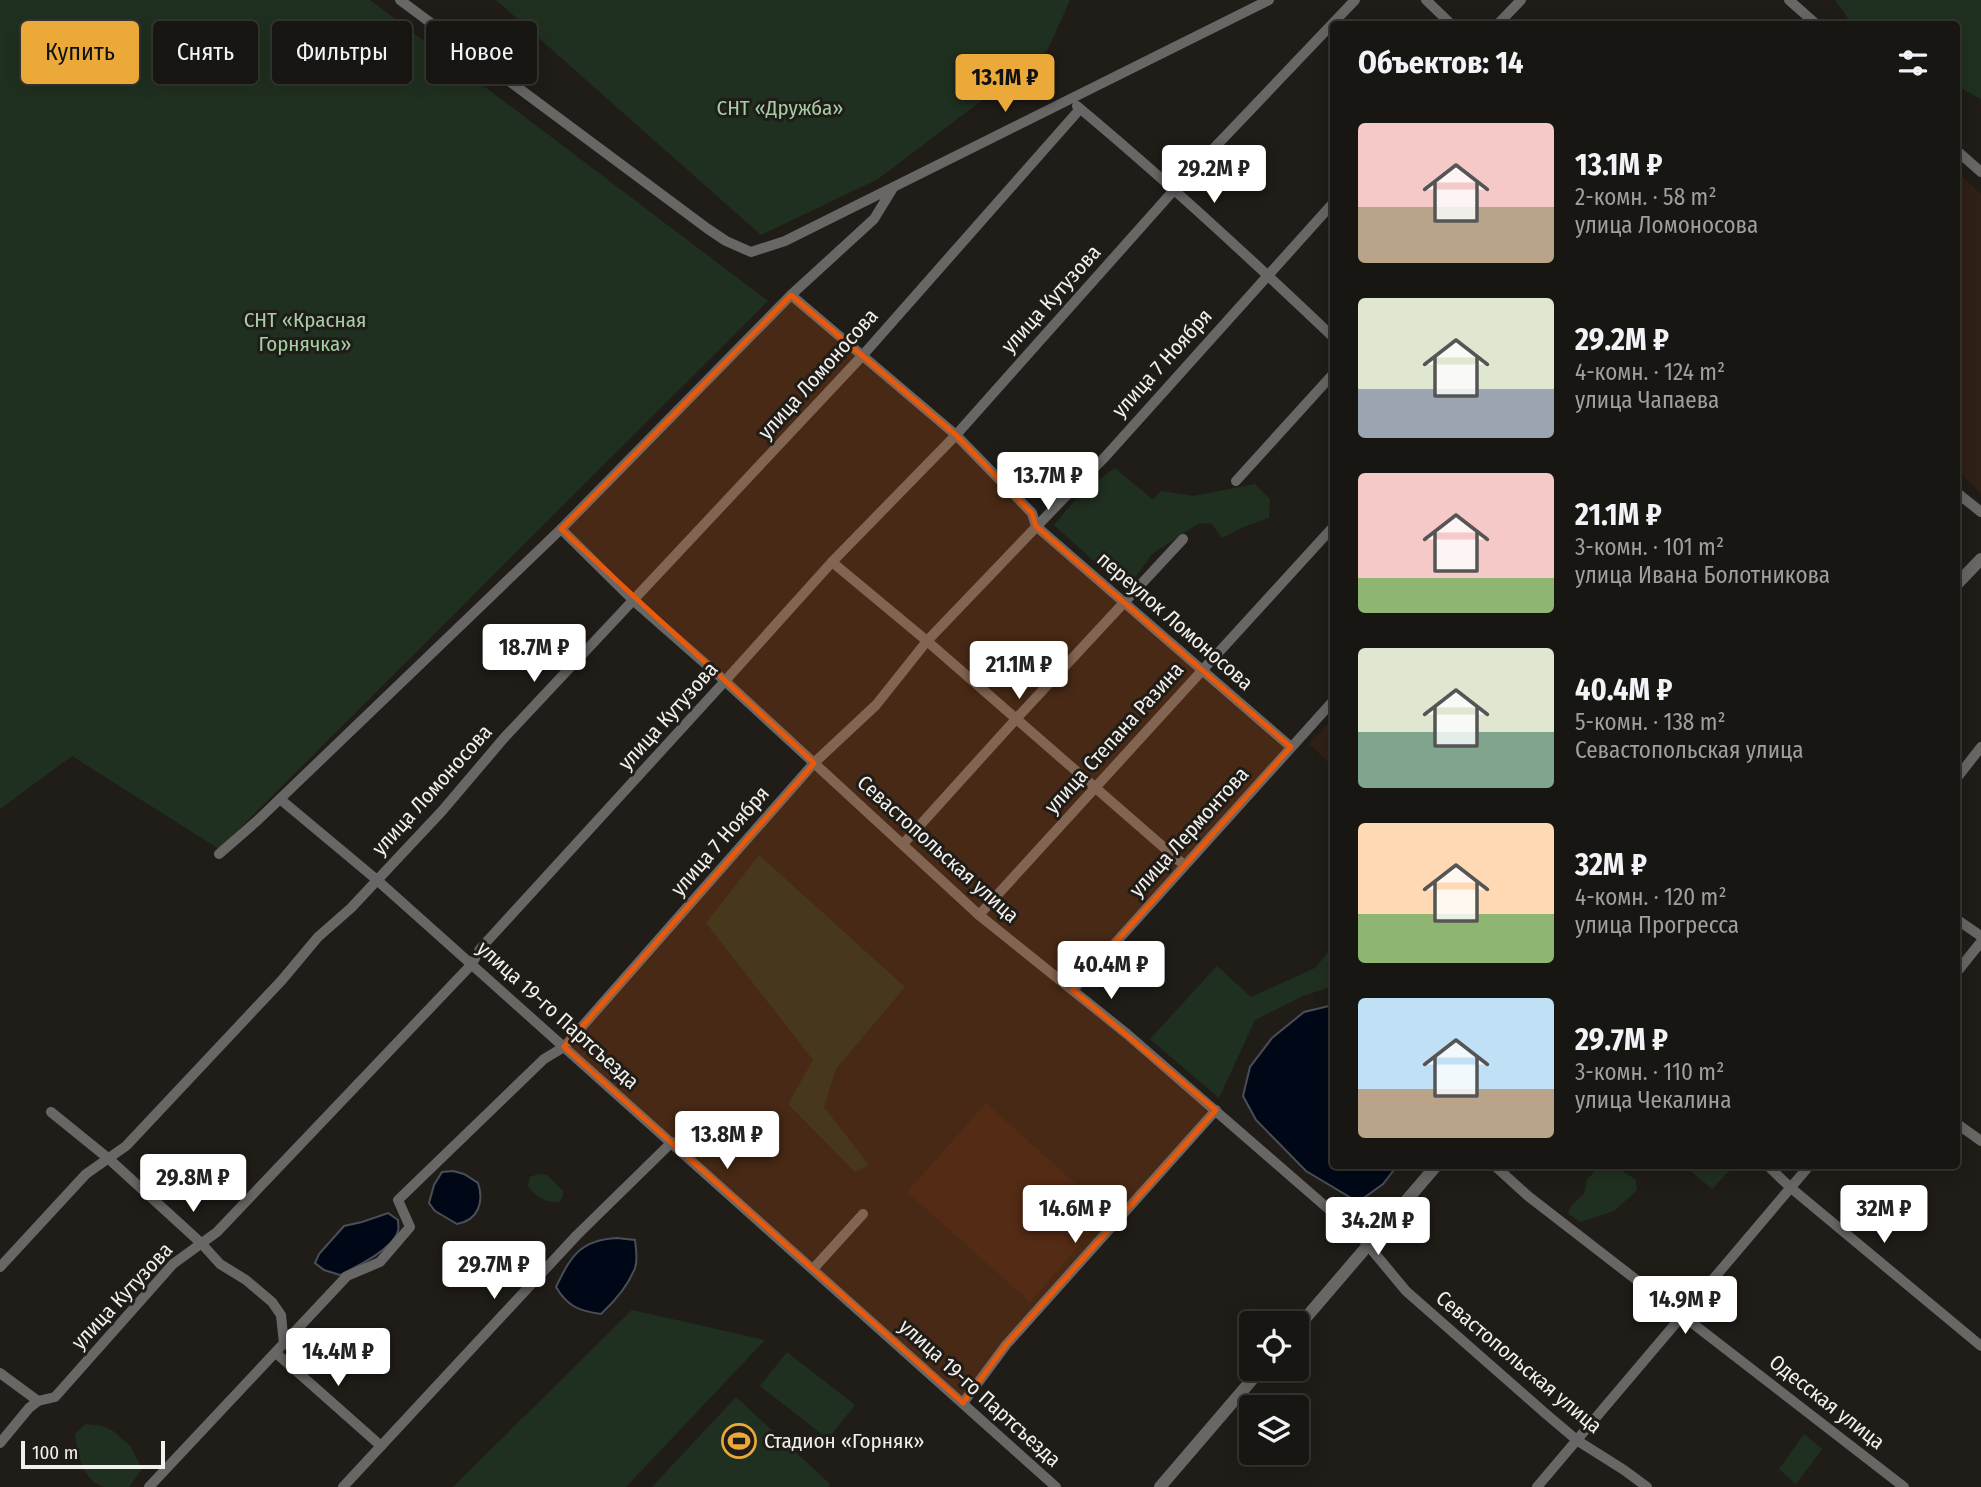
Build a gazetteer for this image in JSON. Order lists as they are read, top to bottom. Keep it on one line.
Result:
{"streets":{"street":["улица Кутузова","улица 7 Ноября","улица Ломоносова","переулок Ломоносова","улица Степана Разина","улица Лермонтова","Севастопольская улица","улица 19-го Партсъезда","Одесская улица"]},"crossings":[["улица Кутузова","переулок Ломоносова"],["улица Кутузова","Севастопольская улица"],["улица Кутузова","улица 19-го Партсъезда"],["улица 7 Ноября","переулок Ломоносова"],["улица 7 Ноября","Севастопольская улица"],["улица 7 Ноября","улица 19-го Партсъезда"],["улица Ломоносова","переулок Ломоносова"],["улица Ломоносова","Севастопольская улица"],["улица Ломоносова","улица 19-го Партсъезда"],["переулок Ломоносова","улица Степана Разина"],["переулок Ломоносова","улица Лермонтова"],["улица Степана Разина","Севастопольская улица"],["улица Лермонтова","Севастопольская улица"]],"parks":["СНТ «Дружба»","СНТ «Красная Горнячка»"],"places":{"sports":["Стадион «Горняк»"]},"scale_bar":"100 m","page":{"chip":["Купить","Снять","Фильтры","Новое"],"heading":"Объектов: 14","price":["13.1M ₽","29.2M ₽","13.7M ₽","18.7M ₽","21.1M ₽","40.4M ₽","13.8M ₽","29.8M ₽","14.6M ₽","32M ₽","34.2M ₽","29.7M ₽","14.9M ₽","14.4M ₽"],"list":[{"name":"13.1M ₽","note":"2-комн. · 58 m² · улица Ломоносова"},{"name":"29.2M ₽","note":"4-комн. · 124 m² · улица Чапаева"},{"name":"21.1M ₽","note":"3-комн. · 101 m² · улица Ивана Болотникова"},{"name":"40.4M ₽","note":"5-комн. · 138 m² · Севастопольская улица"},{"name":"32M ₽","note":"4-комн. · 120 m² · улица Прогресса"},{"name":"29.7M ₽","note":"3-комн. · 110 m² · улица Чекалина"}],"scale":"100 m"}}
